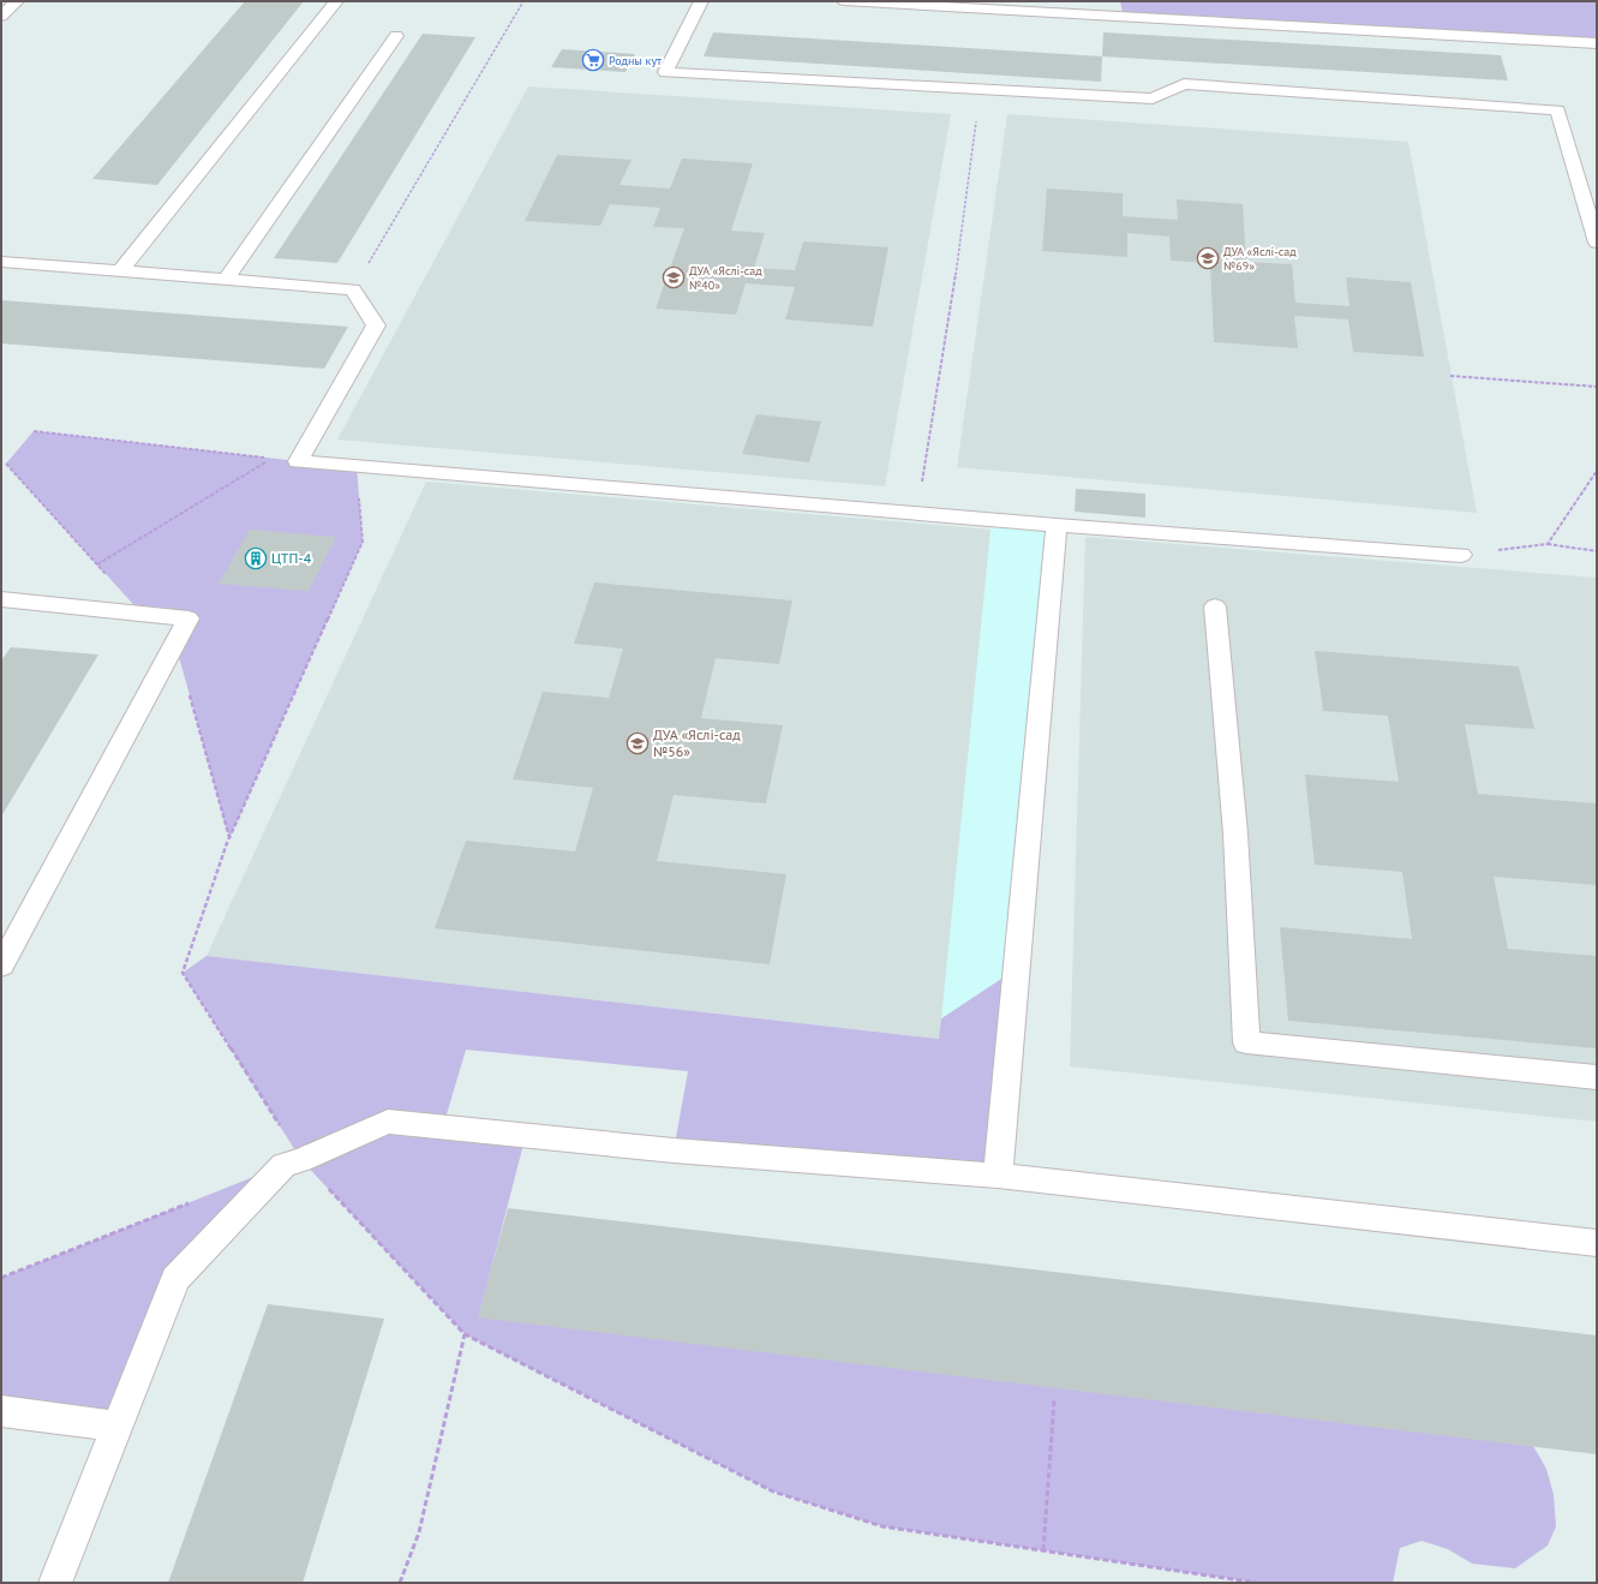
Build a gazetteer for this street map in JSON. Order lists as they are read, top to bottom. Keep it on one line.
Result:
{"places":{"supermarket":["Родны кут"],"school or university":["ДУА «Яслі-сад №69»","ДУА «Яслі-сад №40»","ДУА «Яслі-сад №56»"],"building":["ЦТП-4"]}}
